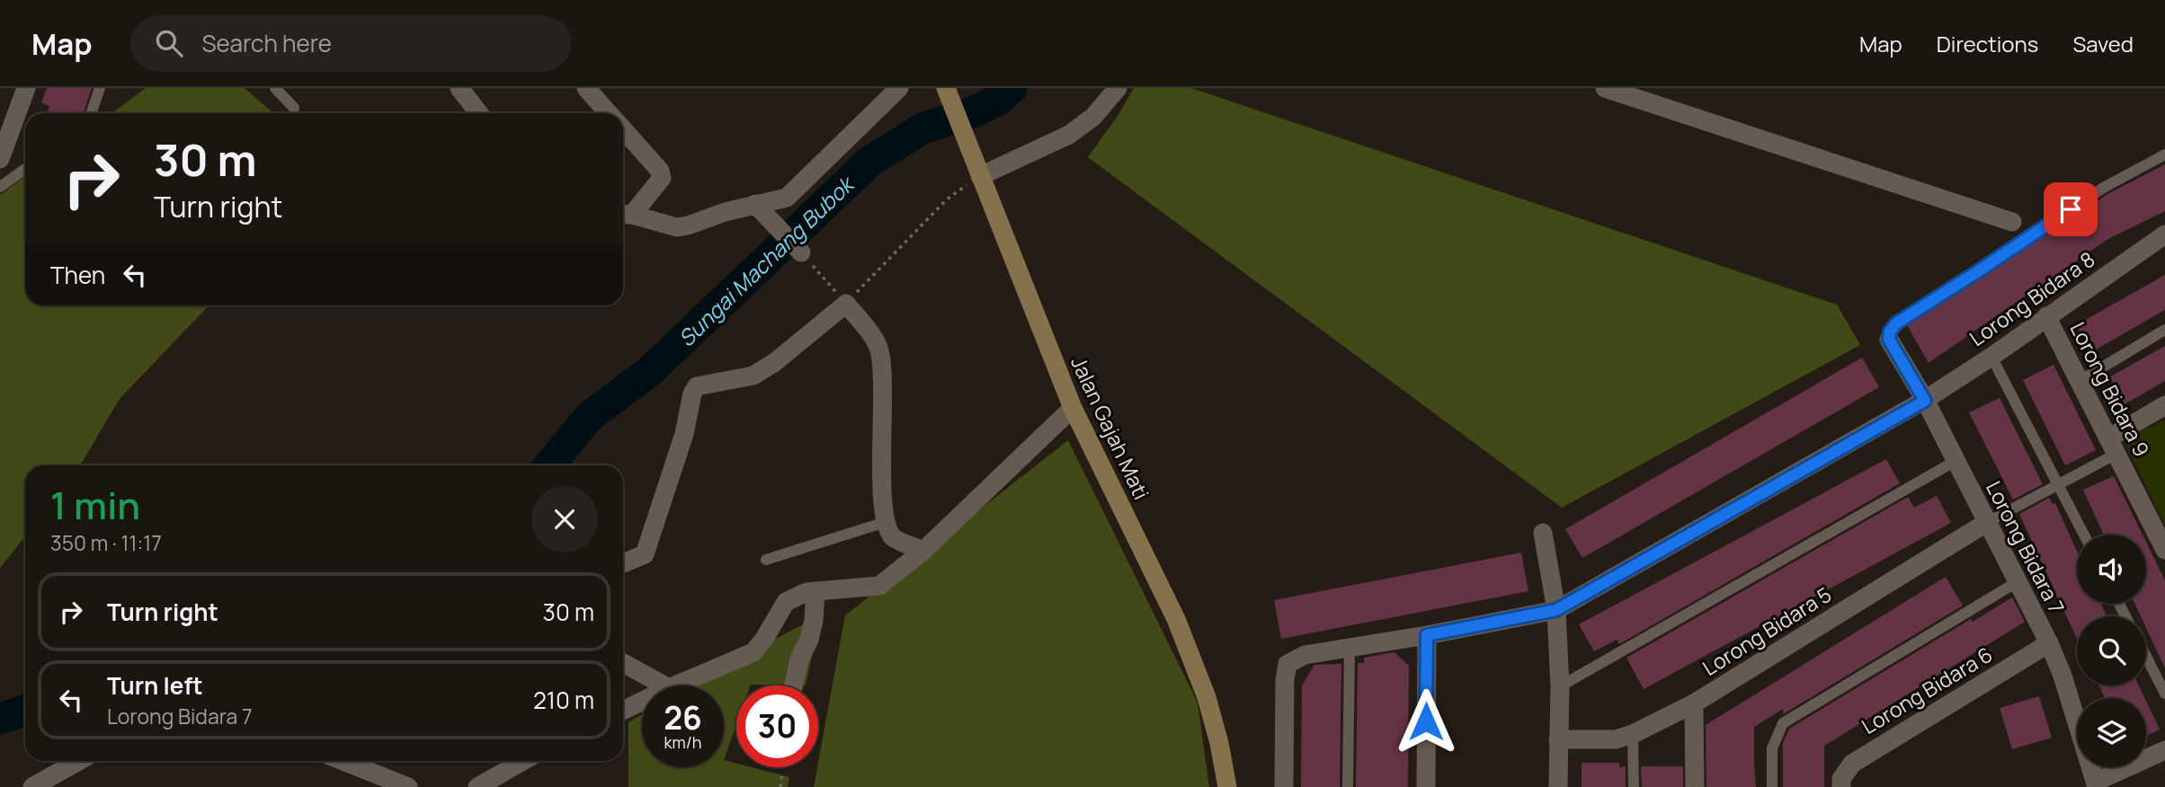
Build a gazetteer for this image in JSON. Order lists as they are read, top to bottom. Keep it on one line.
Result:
{"streets":{"main road":["Jalan Gajah Mati"],"street":["Lorong Bidara 8","Lorong Bidara 9","Lorong Bidara 7","Lorong Bidara 5","Lorong Bidara 6"]},"crossings":[["Lorong Bidara 8","Lorong Bidara 9"],["Lorong Bidara 8","Lorong Bidara 7"],["Lorong Bidara 7","Lorong Bidara 5"],["Lorong Bidara 7","Lorong Bidara 6"]],"water":["Sungai Machang Bubok"],"page":{"header":"Map","search":"Search here","nav":["Map","Directions","Saved"],"turn":["30 m","Turn right"],"then":"Then","heading":["1 min","350 m · 11:17"],"list":[{"name":"Turn right","value":"30 m"},{"name":"Turn left","note":"Lorong Bidara 7","value":"210 m"}],"speed":"26 km/h","limit":"30"}}
